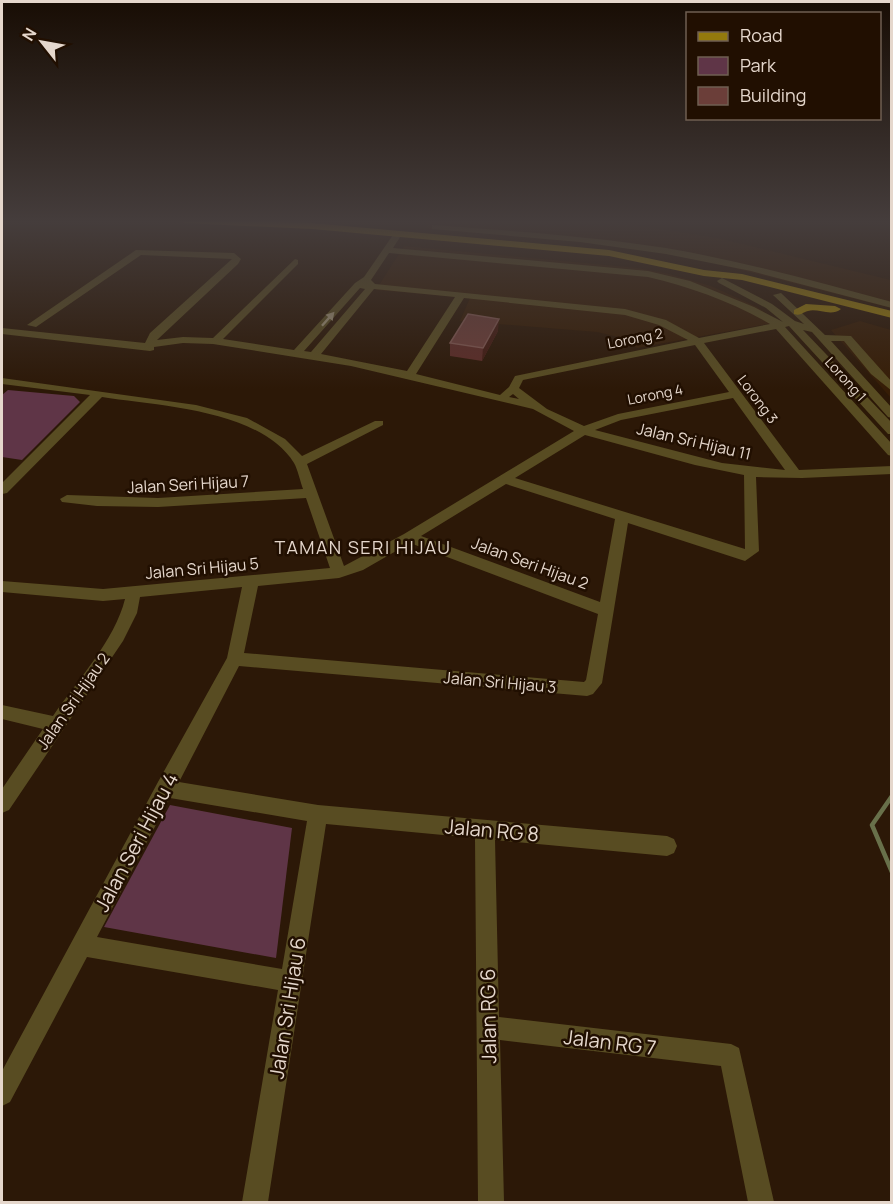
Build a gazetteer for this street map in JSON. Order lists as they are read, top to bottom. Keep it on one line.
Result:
{"streets":{"street":["Lorong 2","Lorong 1","Lorong 4","Lorong 3","Jalan Sri Hijau 11","Jalan Seri Hijau 7","Jalan Seri Hijau 2","Jalan Sri Hijau 5","Jalan Sri Hijau 3","Jalan Sri Hijau 2","Jalan RG 8","Jalan Seri Hijau 4","Jalan Sri Hijau 6","Jalan RG 6","Jalan RG 7"]},"crossings":[["Lorong 2","Lorong 1"],["Lorong 2","Lorong 3"],["Lorong 2","Jalan Sri Hijau 11"],["Lorong 4","Lorong 3"],["Lorong 4","Jalan Sri Hijau 11"],["Lorong 4","Jalan Sri Hijau 5"],["Lorong 3","Jalan Sri Hijau 11"],["Jalan Sri Hijau 11","Jalan Sri Hijau 5"],["Jalan Seri Hijau 2","Jalan Sri Hijau 5"],["Jalan Seri Hijau 2","Jalan Sri Hijau 3"],["Jalan Sri Hijau 5","Jalan Sri Hijau 2"],["Jalan Sri Hijau 5","Jalan Seri Hijau 4"],["Jalan Sri Hijau 3","Jalan Seri Hijau 4"],["Jalan RG 8","Jalan Seri Hijau 4"],["Jalan RG 8","Jalan Sri Hijau 6"],["Jalan RG 8","Jalan RG 6"],["Jalan RG 6","Jalan RG 7"]],"districts":["TAMAN SERI HIJAU"],"legend":["Road","Park","Building"],"north":"top left"}
